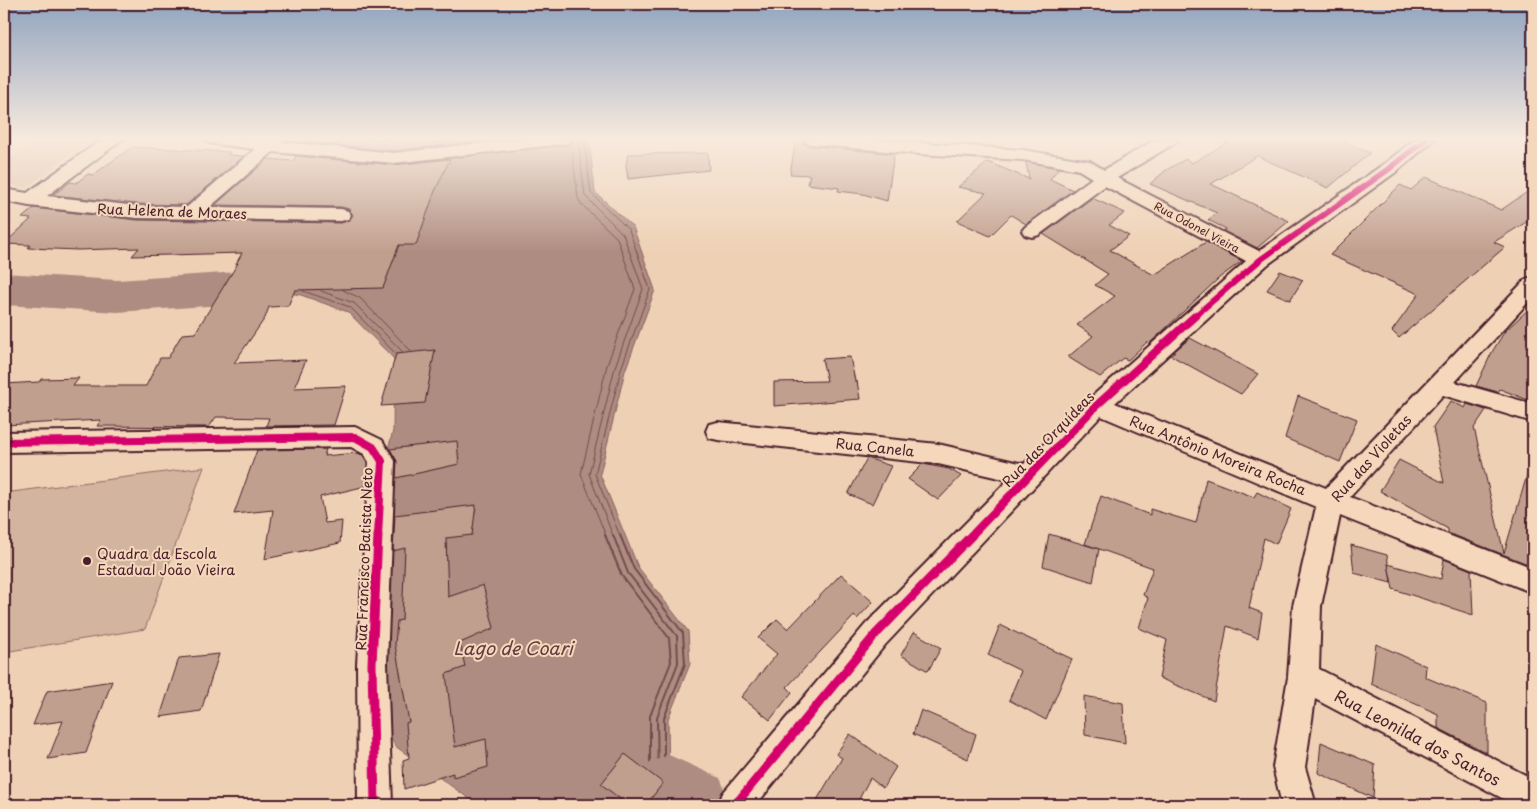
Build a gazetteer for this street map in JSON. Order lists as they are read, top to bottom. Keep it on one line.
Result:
{"streets":{"street":["Rua Helena de Moraes","Rua Odonel Vieira","Rua das Orquídeas","Rua Canela","Rua Antônio Moreira Rocha","Rua das Violetas","Rua Francisco Batista Neto","Rua Leonilda dos Santos"]},"crossings":[["Rua Odonel Vieira","Rua das Orquídeas"],["Rua das Orquídeas","Rua Canela"],["Rua das Orquídeas","Rua Antônio Moreira Rocha"],["Rua Antônio Moreira Rocha","Rua das Violetas"],["Rua das Violetas","Rua Leonilda dos Santos"]],"water":["Lago de Coari"],"places":["Quadra da Escola Estadual João Vieira"]}
